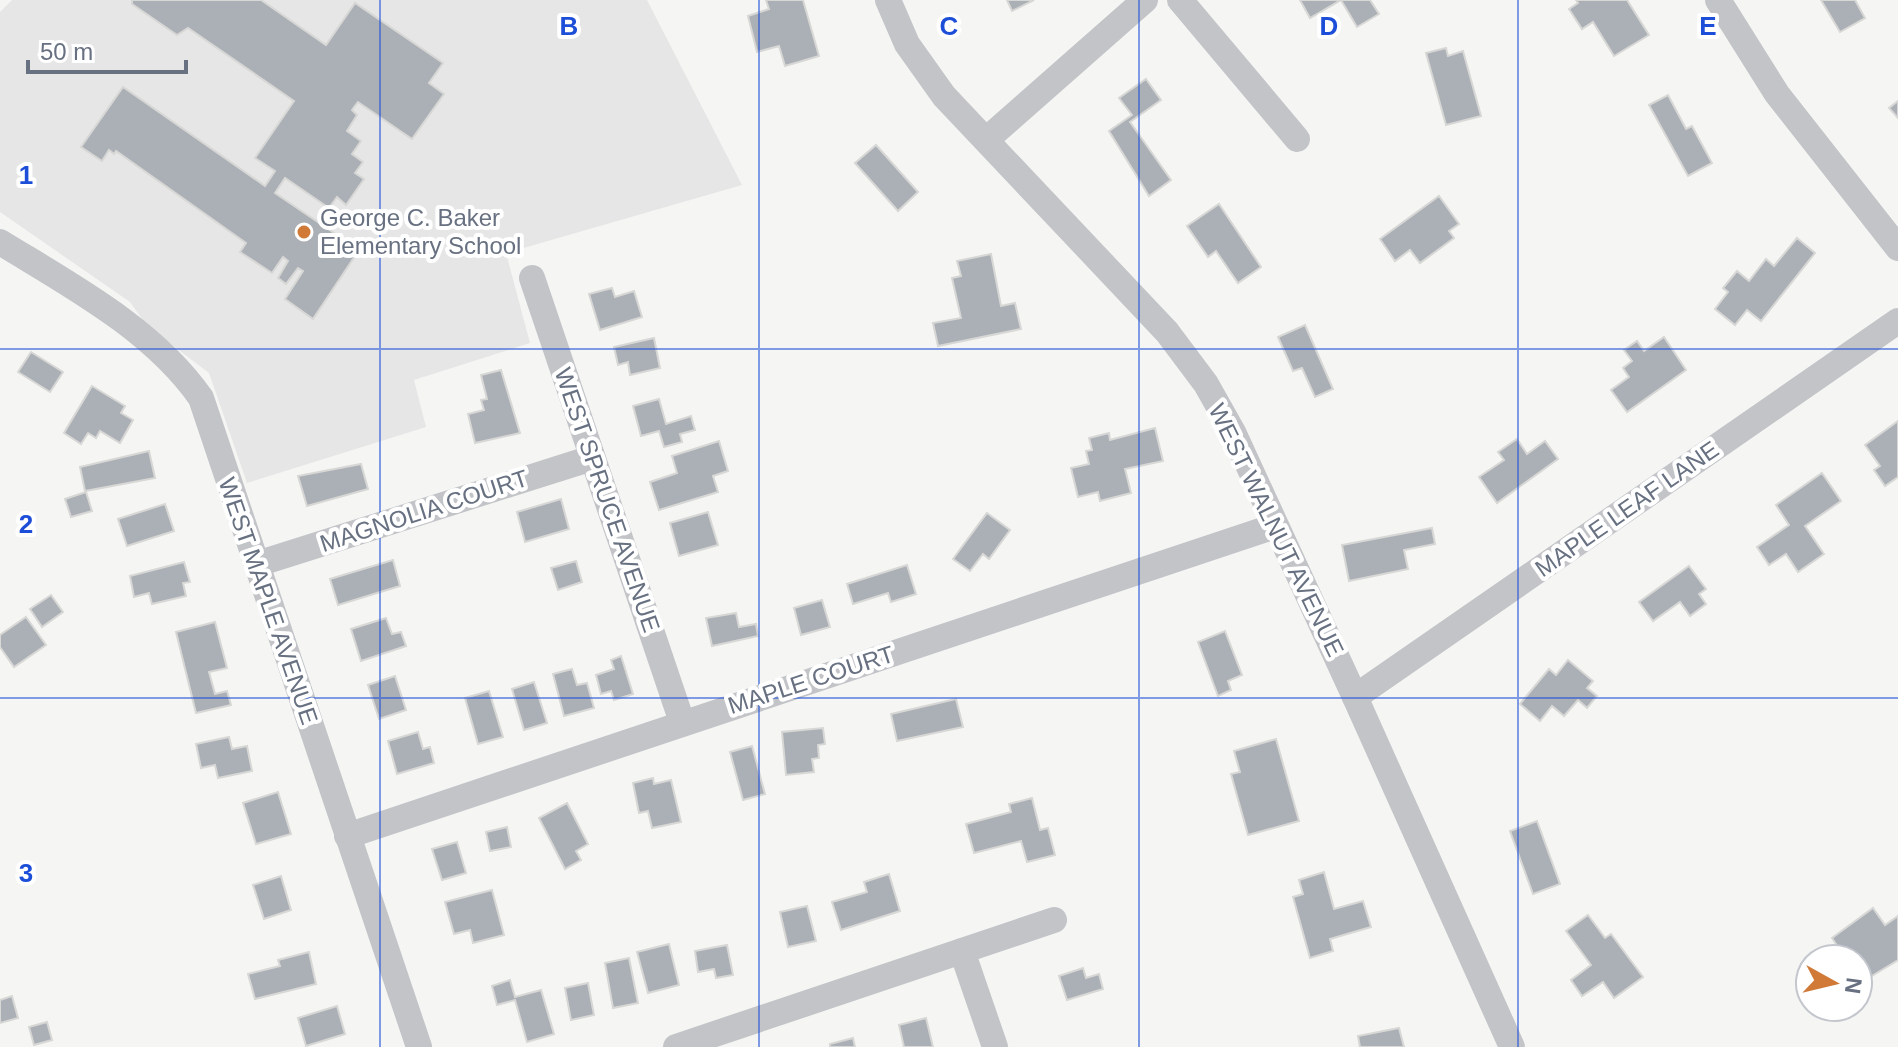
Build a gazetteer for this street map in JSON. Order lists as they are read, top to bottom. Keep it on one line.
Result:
{"streets":{"street":["WEST SPRUCE AVENUE","MAPLE LEAF LANE","MAGNOLIA COURT","WEST WALNUT AVENUE","WEST MAPLE AVENUE","MAPLE COURT"]},"crossings":[["WEST SPRUCE AVENUE","MAGNOLIA COURT"],["WEST SPRUCE AVENUE","MAPLE COURT"],["MAPLE LEAF LANE","WEST WALNUT AVENUE"],["MAGNOLIA COURT","WEST MAPLE AVENUE"],["WEST WALNUT AVENUE","MAPLE COURT"],["WEST MAPLE AVENUE","MAPLE COURT"]],"places":["George C. Baker Elementary School"],"scale_bar":"50 m","north":"right","grid":{"columns":["B","C","D","E"],"rows":["1","2","3"]}}
